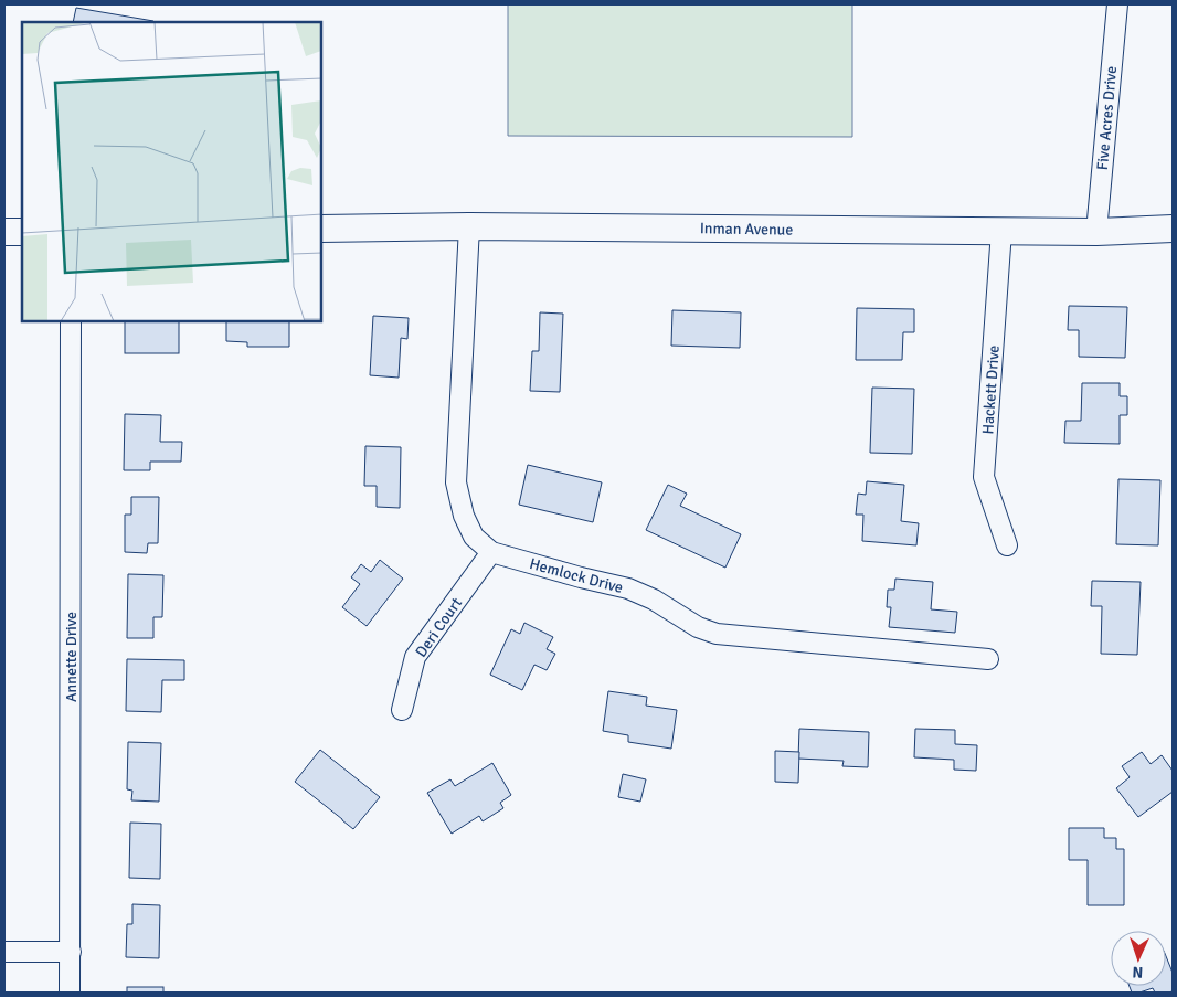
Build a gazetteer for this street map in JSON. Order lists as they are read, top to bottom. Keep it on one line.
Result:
{"streets":{"main road":["Inman Avenue"],"street":["Five Acres Drive","Hackett Drive","Hemlock Drive","Deri Court","Annette Drive"]},"crossings":[["Five Acres Drive","Inman Avenue"],["Inman Avenue","Hackett Drive"],["Inman Avenue","Hemlock Drive"],["Hemlock Drive","Deri Court"]],"north":"bottom"}
